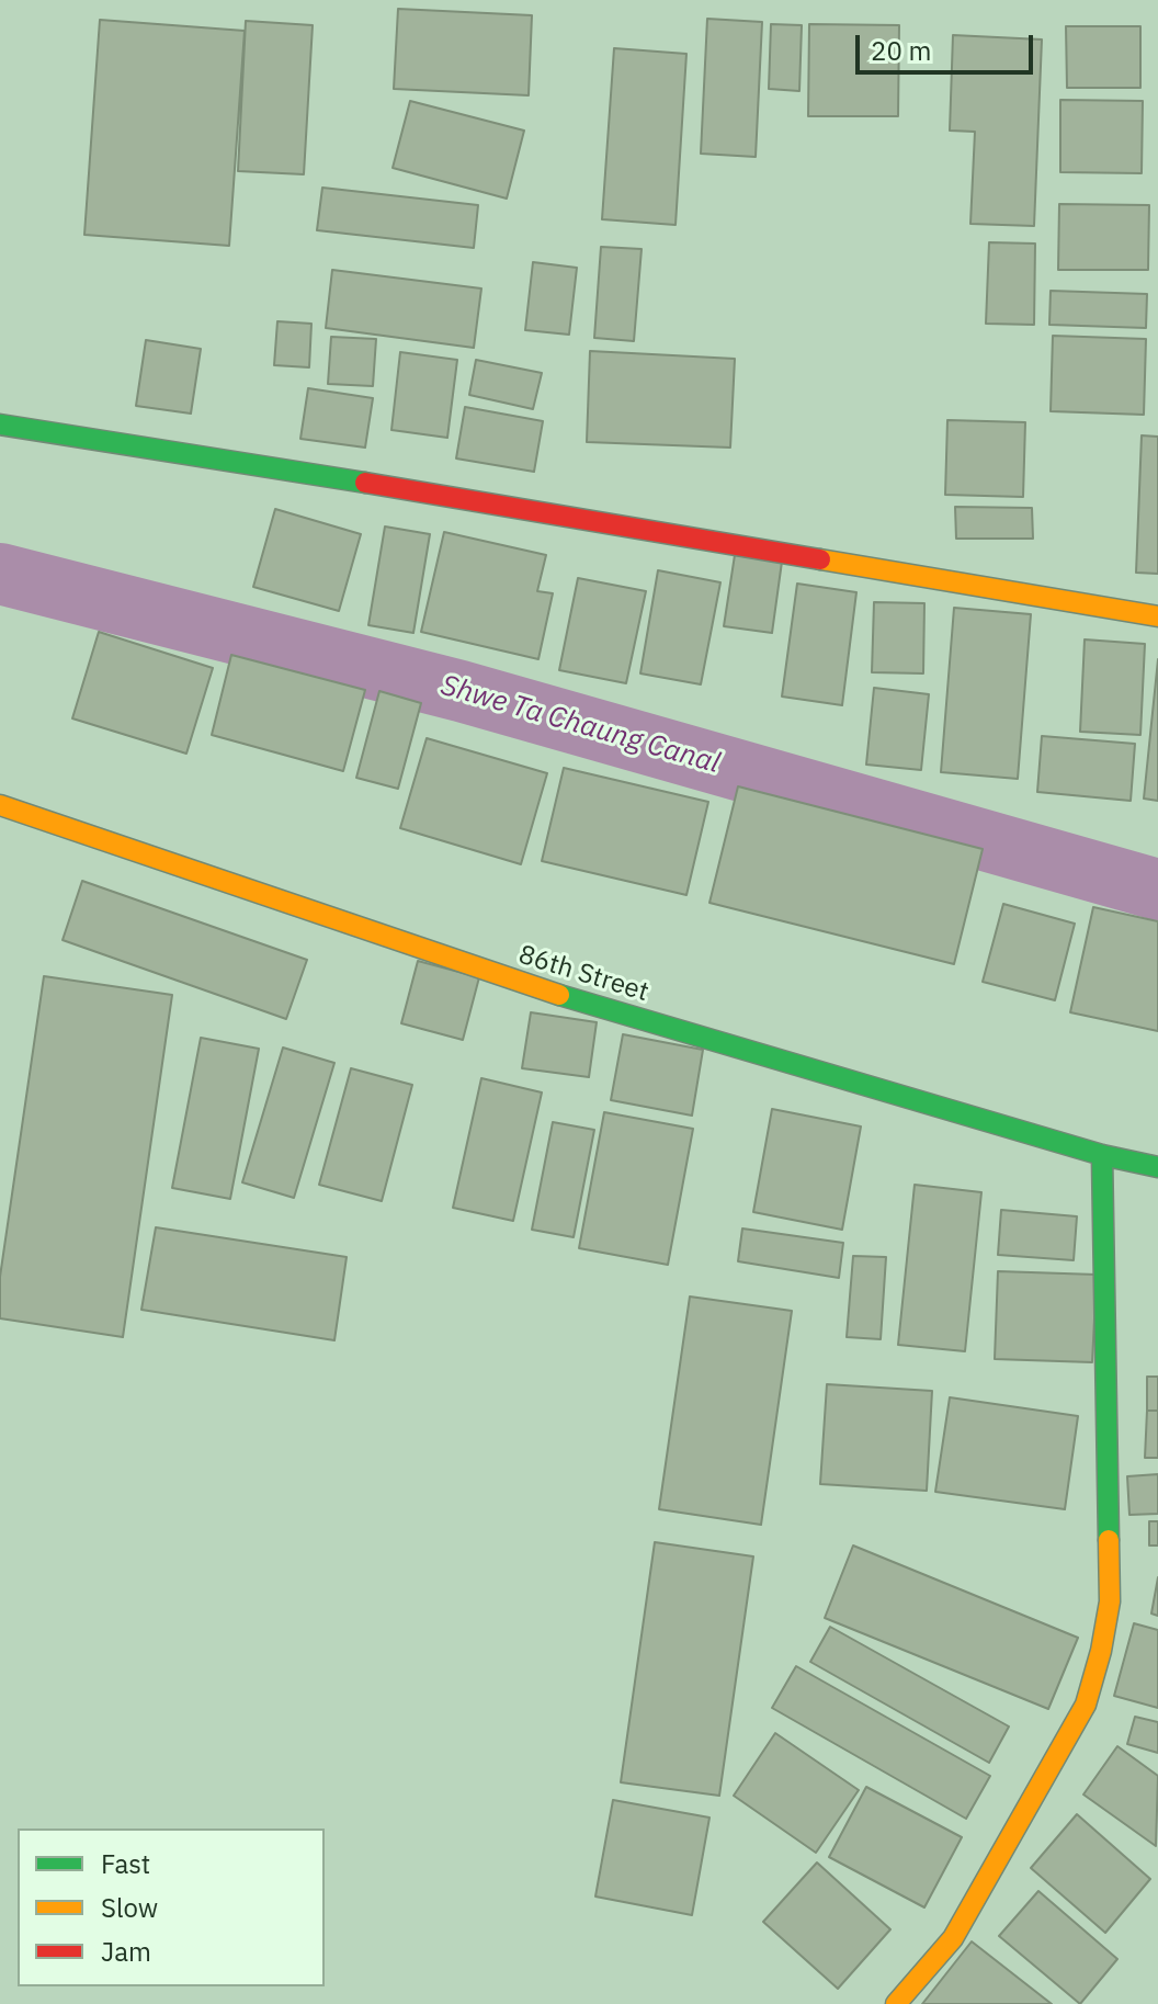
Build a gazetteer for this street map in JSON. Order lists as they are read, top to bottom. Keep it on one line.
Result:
{"streets":{"street":["86th Street"]},"water":["Shwe Ta Chaung Canal"],"legend":["Fast","Slow","Jam"],"scale_bar":"20 m"}
